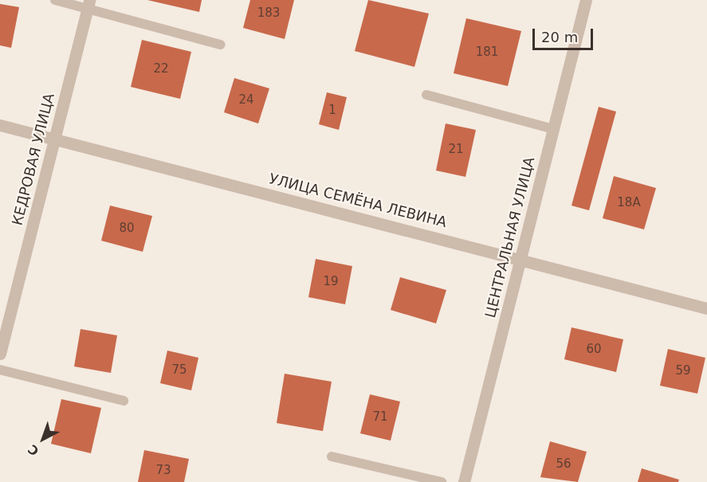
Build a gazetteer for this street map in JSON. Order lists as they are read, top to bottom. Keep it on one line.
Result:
{"streets":{"street":["КЕДРОВАЯ УЛИЦА","УЛИЦА СЕМЁНА ЛЕВИНА","ЦЕНТРАЛЬНАЯ УЛИЦА"]},"crossings":[["КЕДРОВАЯ УЛИЦА","УЛИЦА СЕМЁНА ЛЕВИНА"],["УЛИЦА СЕМЁНА ЛЕВИНА","ЦЕНТРАЛЬНАЯ УЛИЦА"]],"house_numbers":["183","181","22","24","1","21","18А","80","19","60","75","59","71","56","73"],"scale_bar":"20 m","north":"bottom left"}
